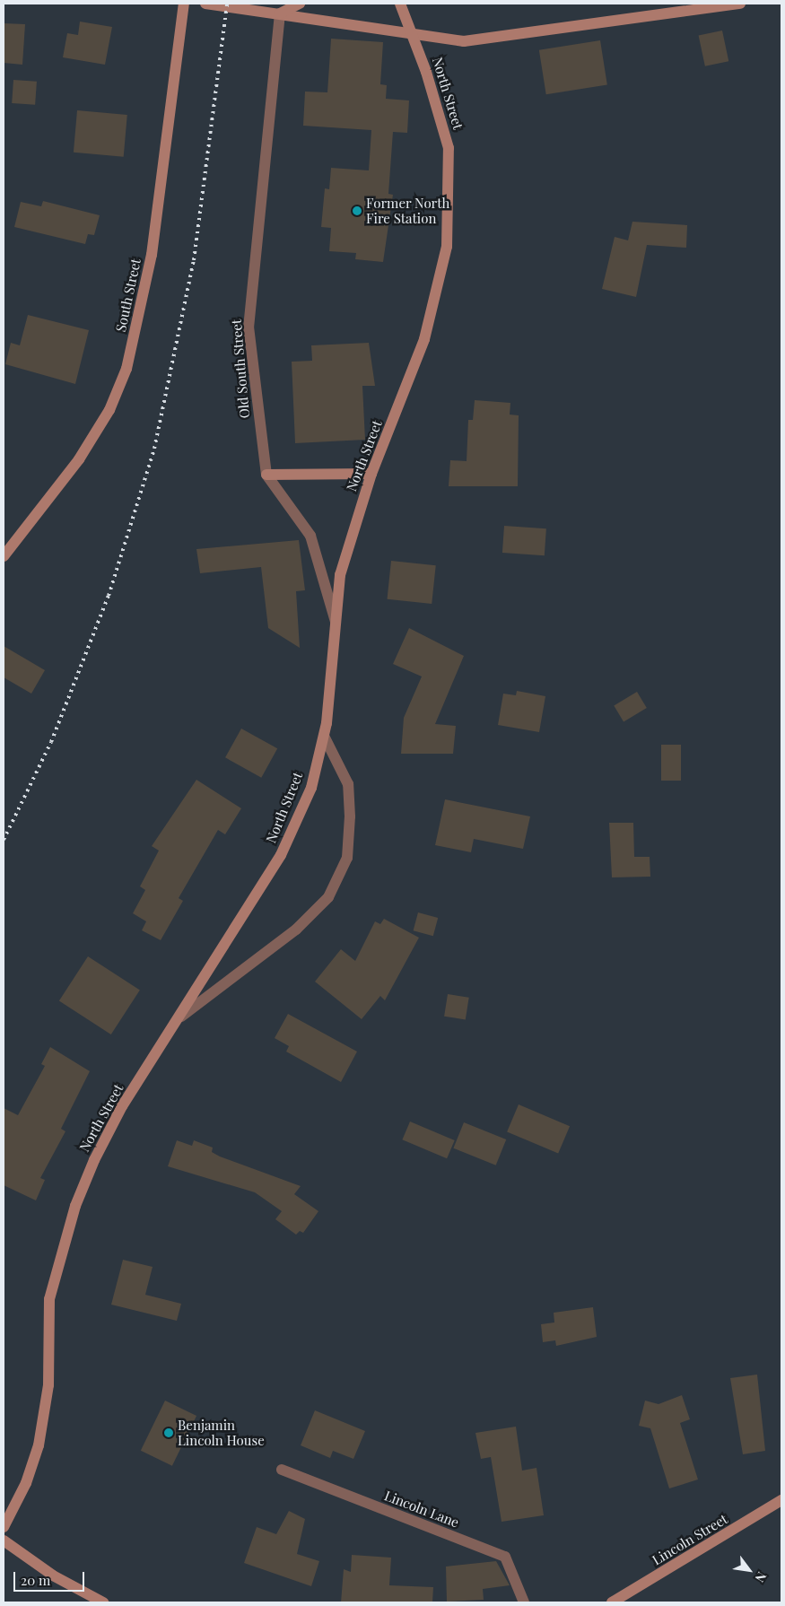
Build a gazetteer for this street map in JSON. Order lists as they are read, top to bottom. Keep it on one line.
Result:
{"streets":{"street":["North Street","South Street","Old South Street","Lincoln Lane","Lincoln Street"]},"crossings":[["North Street","Old South Street"]],"places":["Former North Fire Station","Benjamin Lincoln House"],"scale_bar":"20 m","north":"bottom right"}
